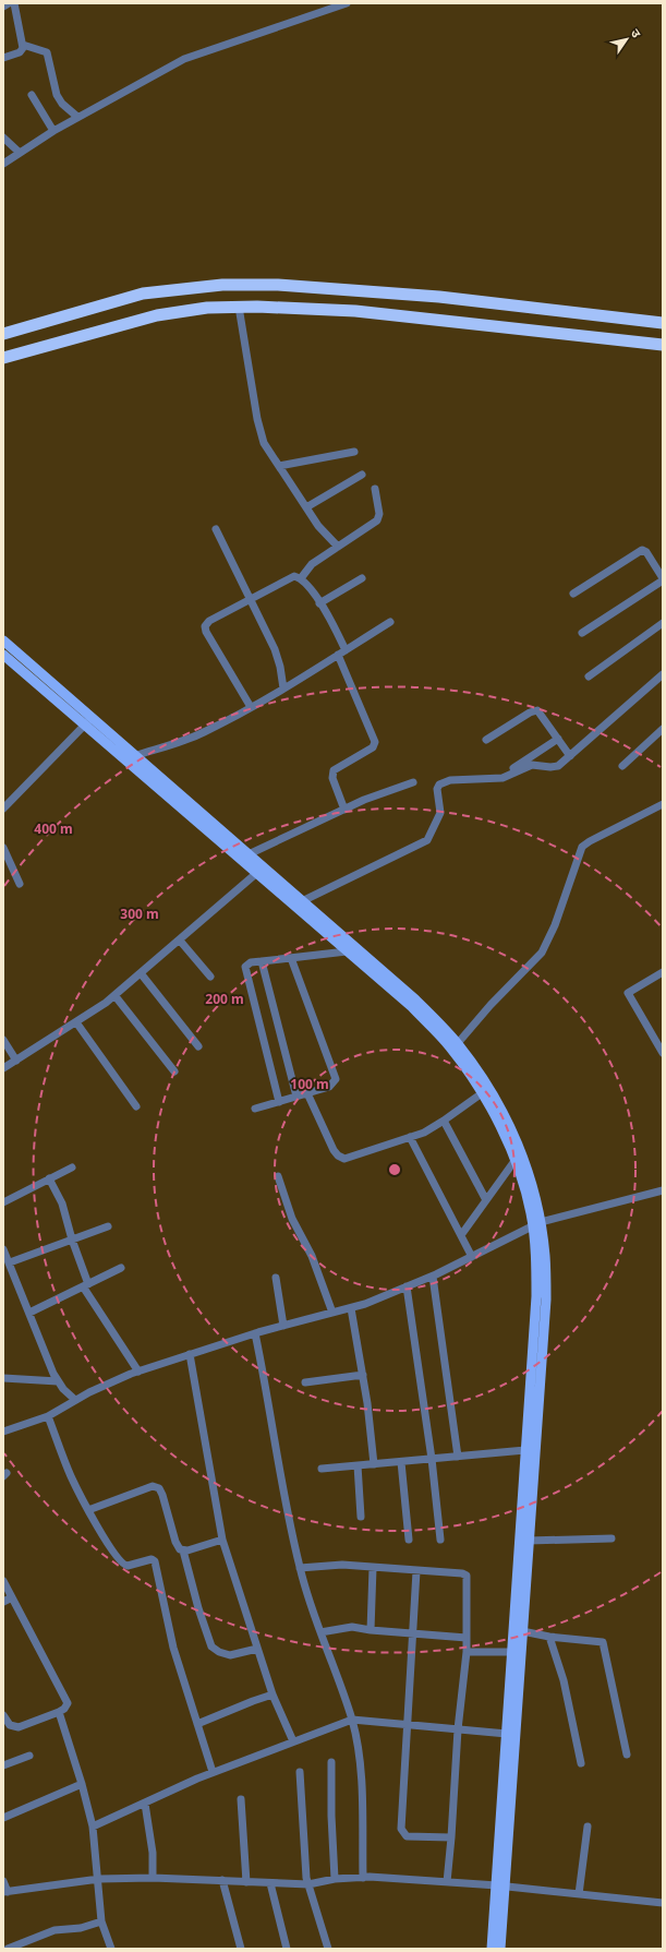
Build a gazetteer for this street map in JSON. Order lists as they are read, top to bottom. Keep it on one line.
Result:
{"north":"top right","rings":["400 m","300 m","200 m","100 m"]}
